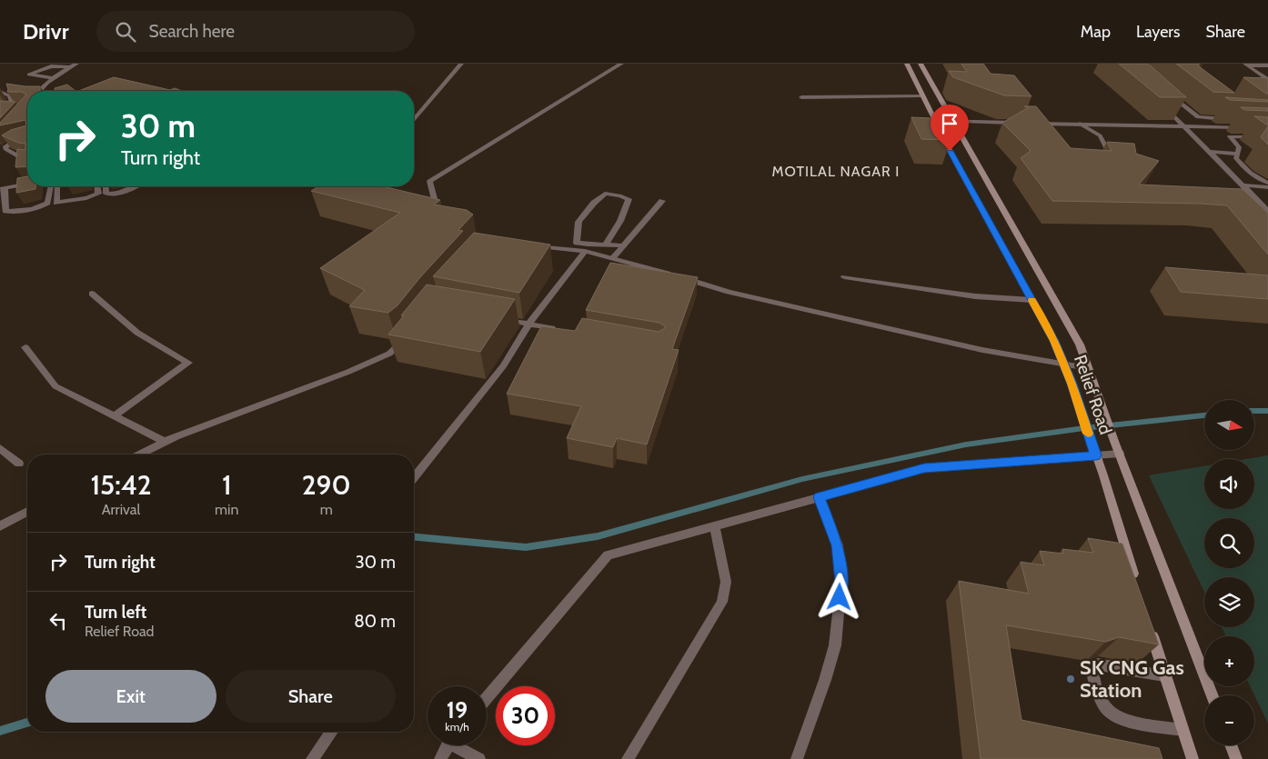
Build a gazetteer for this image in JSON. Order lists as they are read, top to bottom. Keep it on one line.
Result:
{"streets":{"street":["Relief Road"]},"districts":["MOTILAL NAGAR I"],"places":["SK CNG Gas Station"],"north":"right","page":{"header":"Drivr","search":"Search here","nav":["Map","Layers","Share"],"turn":["30 m","Turn right"],"map_buttons":["+","−"],"eta":["15:42","Arrival","1","min","290","m"],"list":[{"name":"Turn right","value":"30 m"},{"name":"Turn left","note":"Relief Road","value":"80 m"}],"buttons":["Exit","Share"],"speed":"19 km/h","limit":"30"}}
